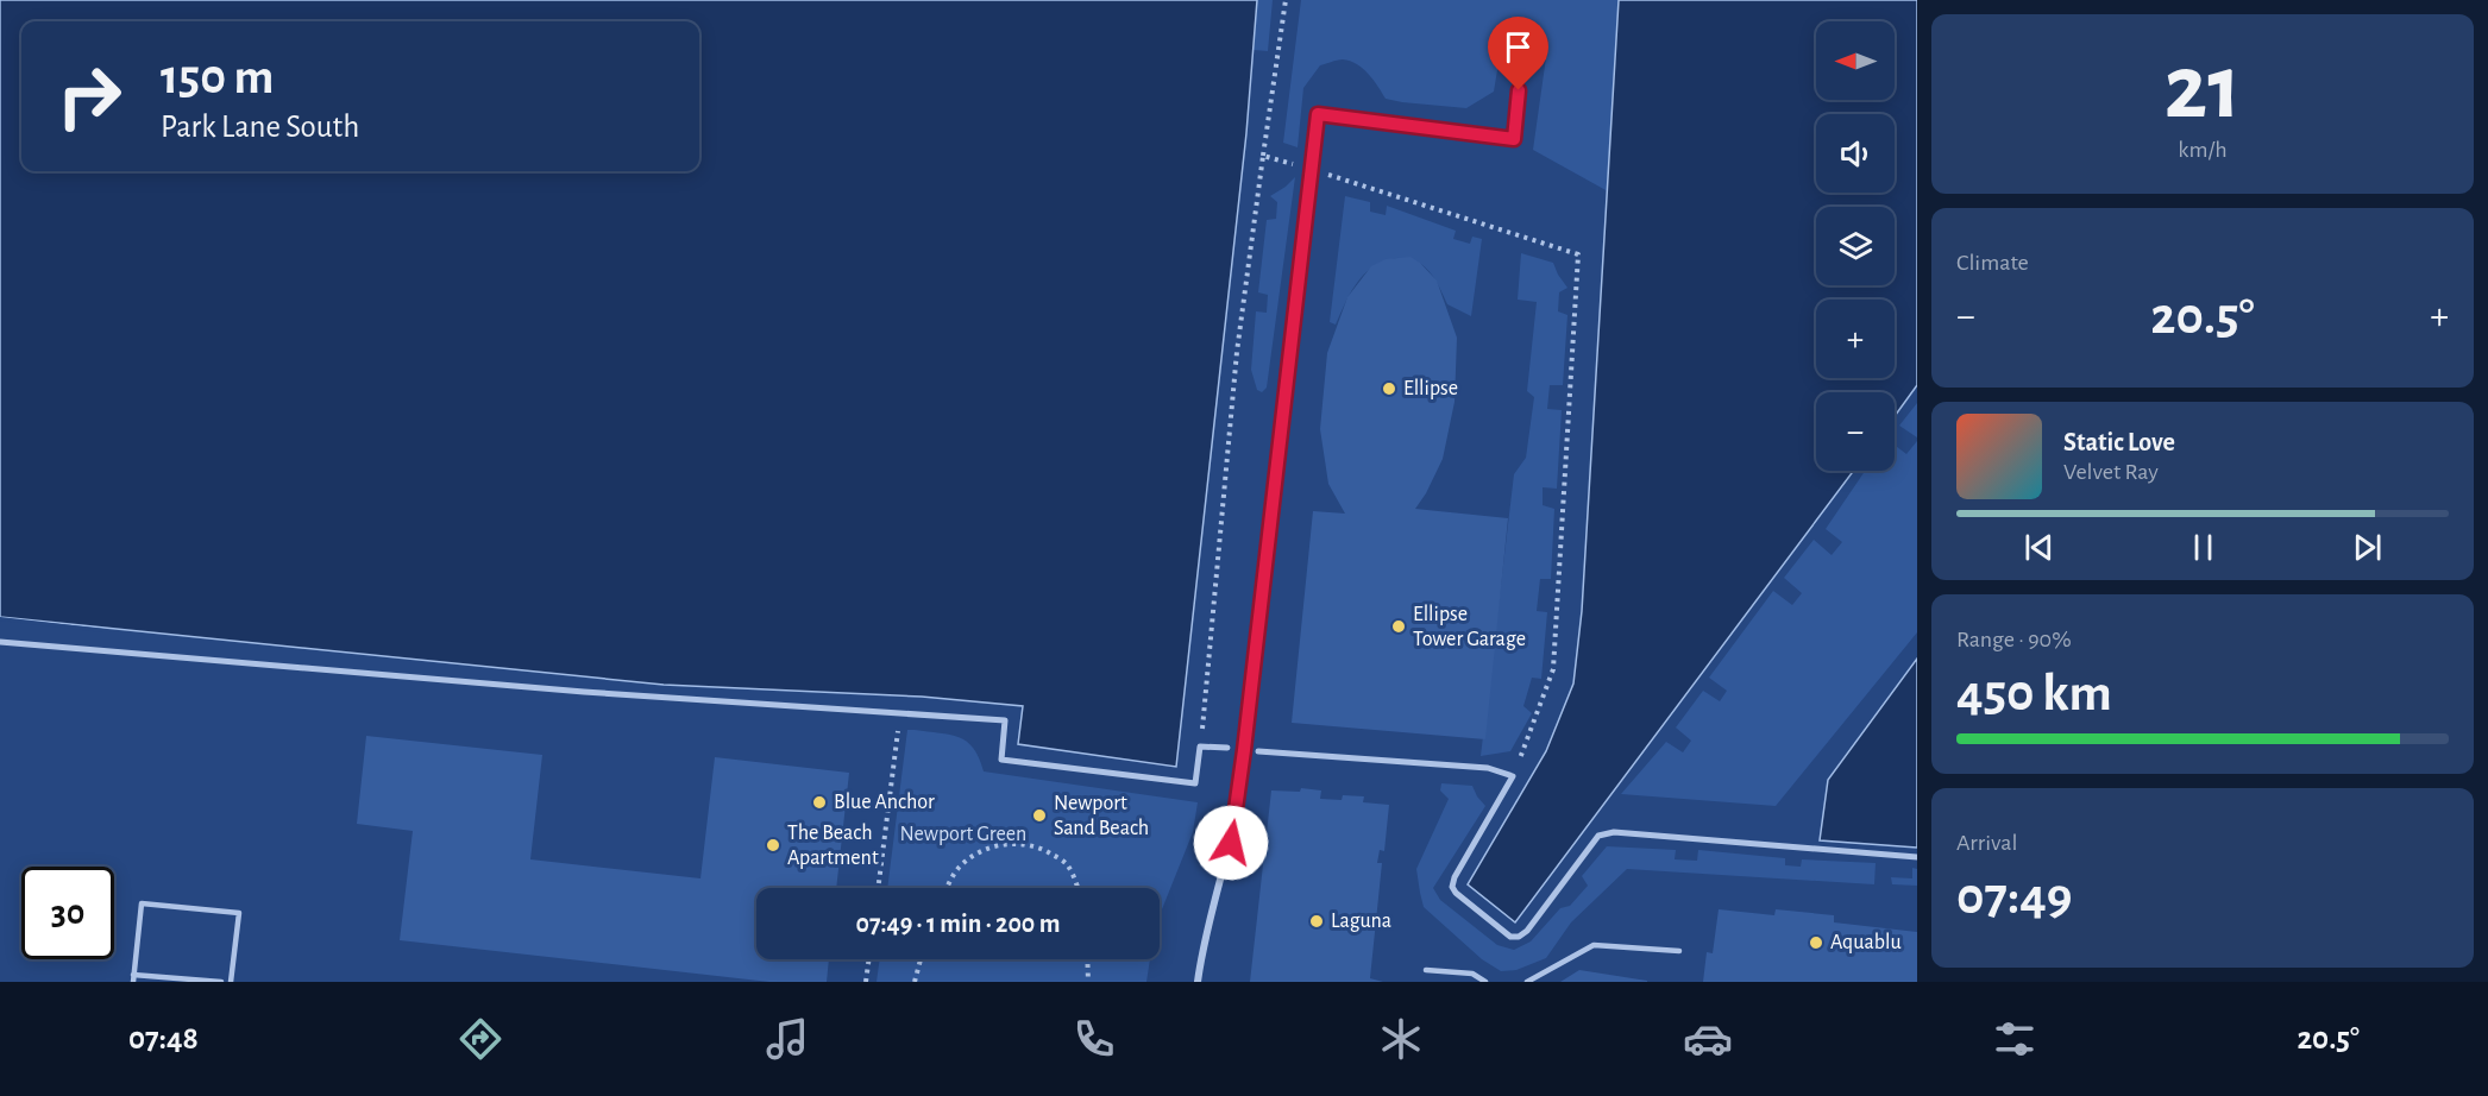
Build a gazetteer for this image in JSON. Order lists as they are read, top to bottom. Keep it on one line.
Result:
{"parks":["Newport Green"],"places":["Ellipse","Ellipse Tower Garage","Blue Anchor","Newport Sand Beach","The Beach Apartment","Laguna","Aquablu"],"north":"left","page":{"tile":[["21","km/h"],"Climate",["Range · 90%","450 km"],["Arrival","07:49"]],"map_buttons":["+","−"],"turn":["150 m","Park Lane South"],"heat":["−","20.5°","+"],"song":["Static Love","Velvet Ray"],"limit":"30","trip":"07:49 · 1 min · 200 m","tabs":["07:48","20.5°"]}}
